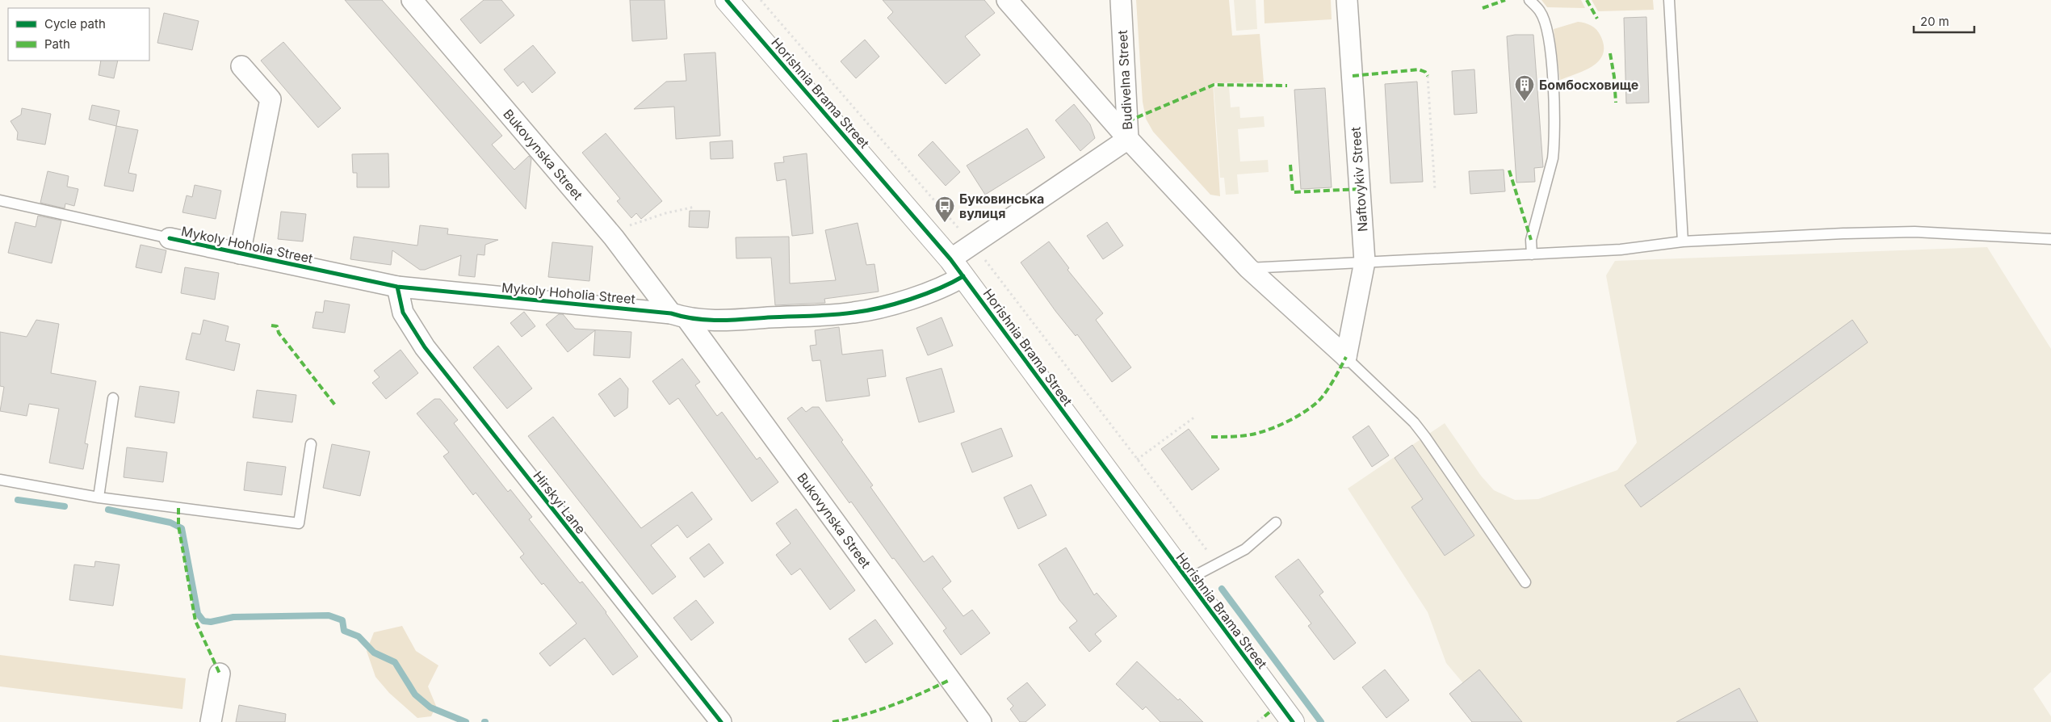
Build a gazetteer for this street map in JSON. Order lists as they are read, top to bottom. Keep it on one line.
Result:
{"streets":{"street":["Budivelna Street","Horishnia Brama Street","Bukovynska Street","Naftovykiv Street","Mykoly Hoholia Street","Hirskyi Lane"]},"crossings":[["Budivelna Street","Horishnia Brama Street"],["Horishnia Brama Street","Mykoly Hoholia Street"],["Bukovynska Street","Mykoly Hoholia Street"],["Mykoly Hoholia Street","Hirskyi Lane"]],"places":{"building":["Бомбосховище"],"bus stop":["Буковинська вулиця"]},"legend":["Cycle path","Path"],"scale_bar":"20 m"}
